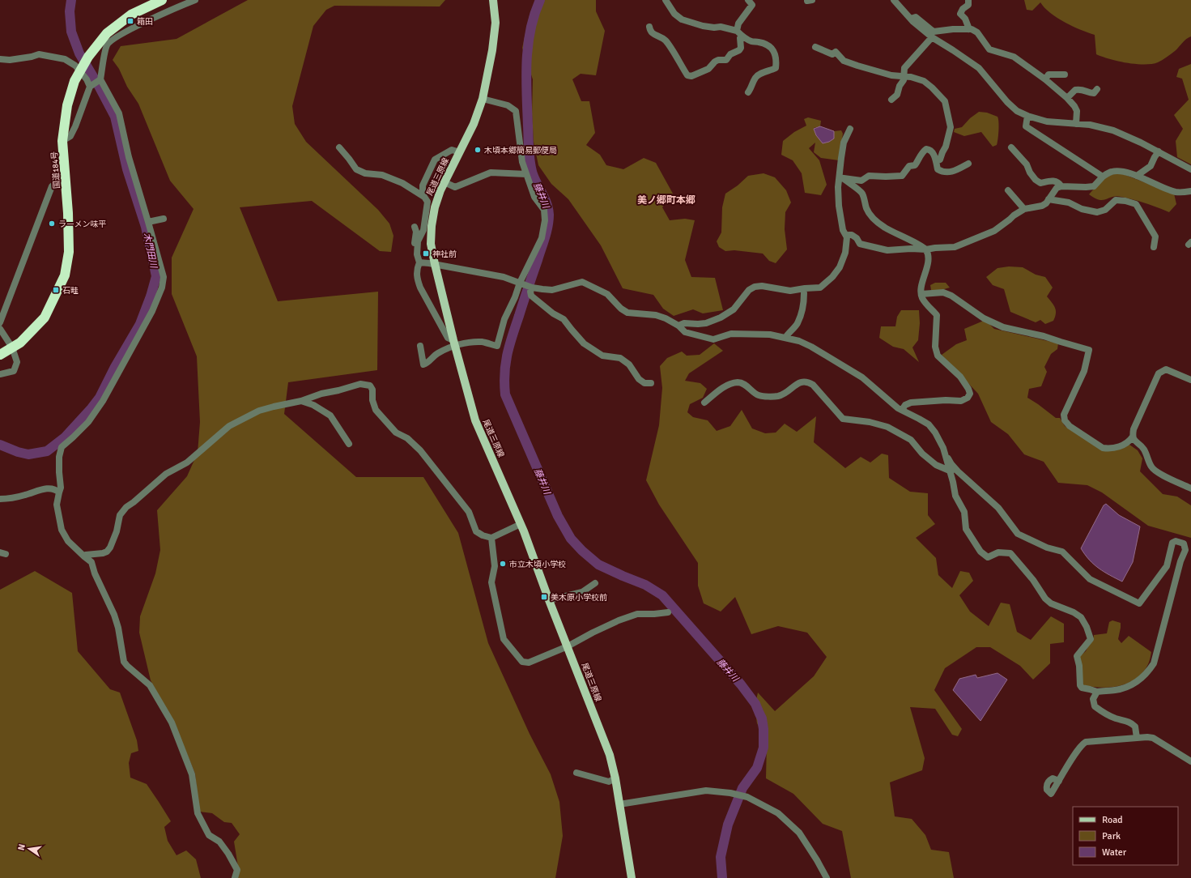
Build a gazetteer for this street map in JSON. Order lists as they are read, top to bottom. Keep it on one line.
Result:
{"streets":{"highway":["国道184号"],"main road":["尾道三原線"]},"districts":["美ノ郷町本郷"],"water":["藤井川","木門田川"],"places":{"transit":["箱田","神社前","石畦","美木原小学校前"],"other":["木頃本郷簡易郵便局","ラーメン味平","市立木頃小学校"]},"legend":["Road","Park","Water"],"north":"left"}
